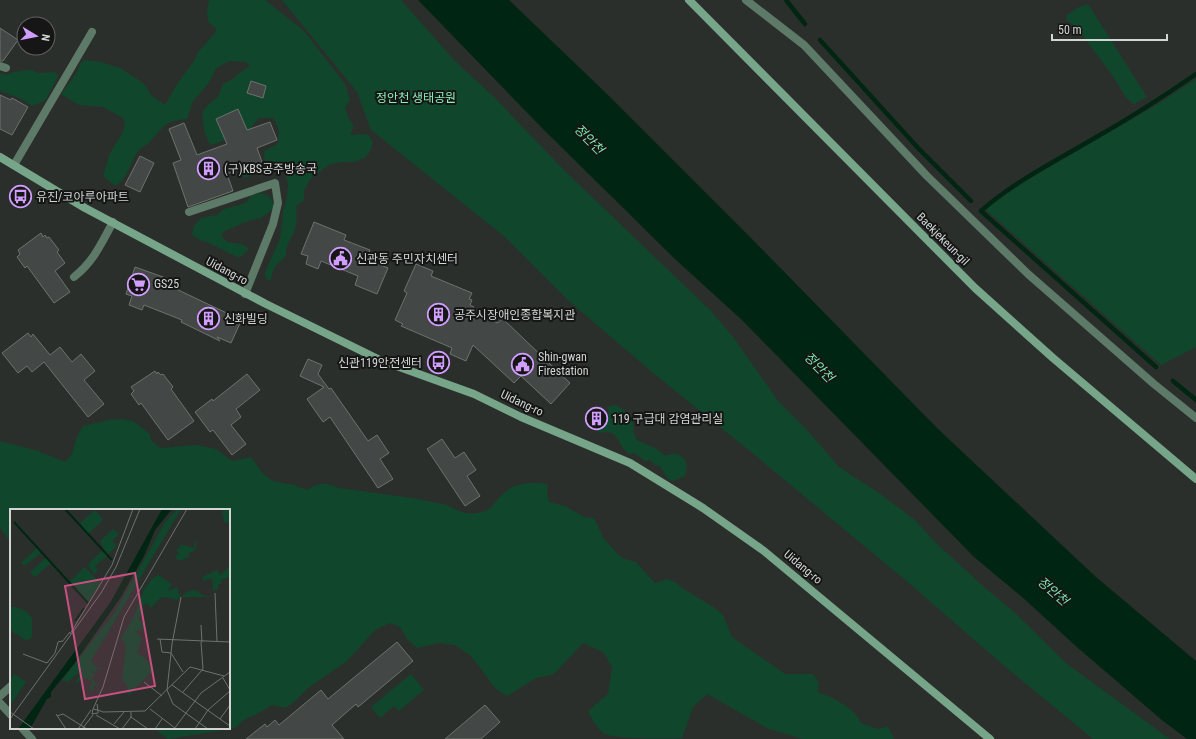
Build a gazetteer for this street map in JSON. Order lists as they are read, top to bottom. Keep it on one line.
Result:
{"streets":{"main road":["Baekjekeun-gil","Uidang-ro"]},"water":["정안천"],"parks":["정안천 생태공원"],"places":{"building":["(구)KBS공주방송국","공주시장애인종합복지관","신화빌딩","119 구급대 감염관리실"],"bus stop":["유진/코아루아파트","신관119안전센터"],"public building":["신관동 주민자치센터","Shin-gwan Firestation"],"supermarket":["GS25"]},"scale_bar":"50 m","north":"right"}
